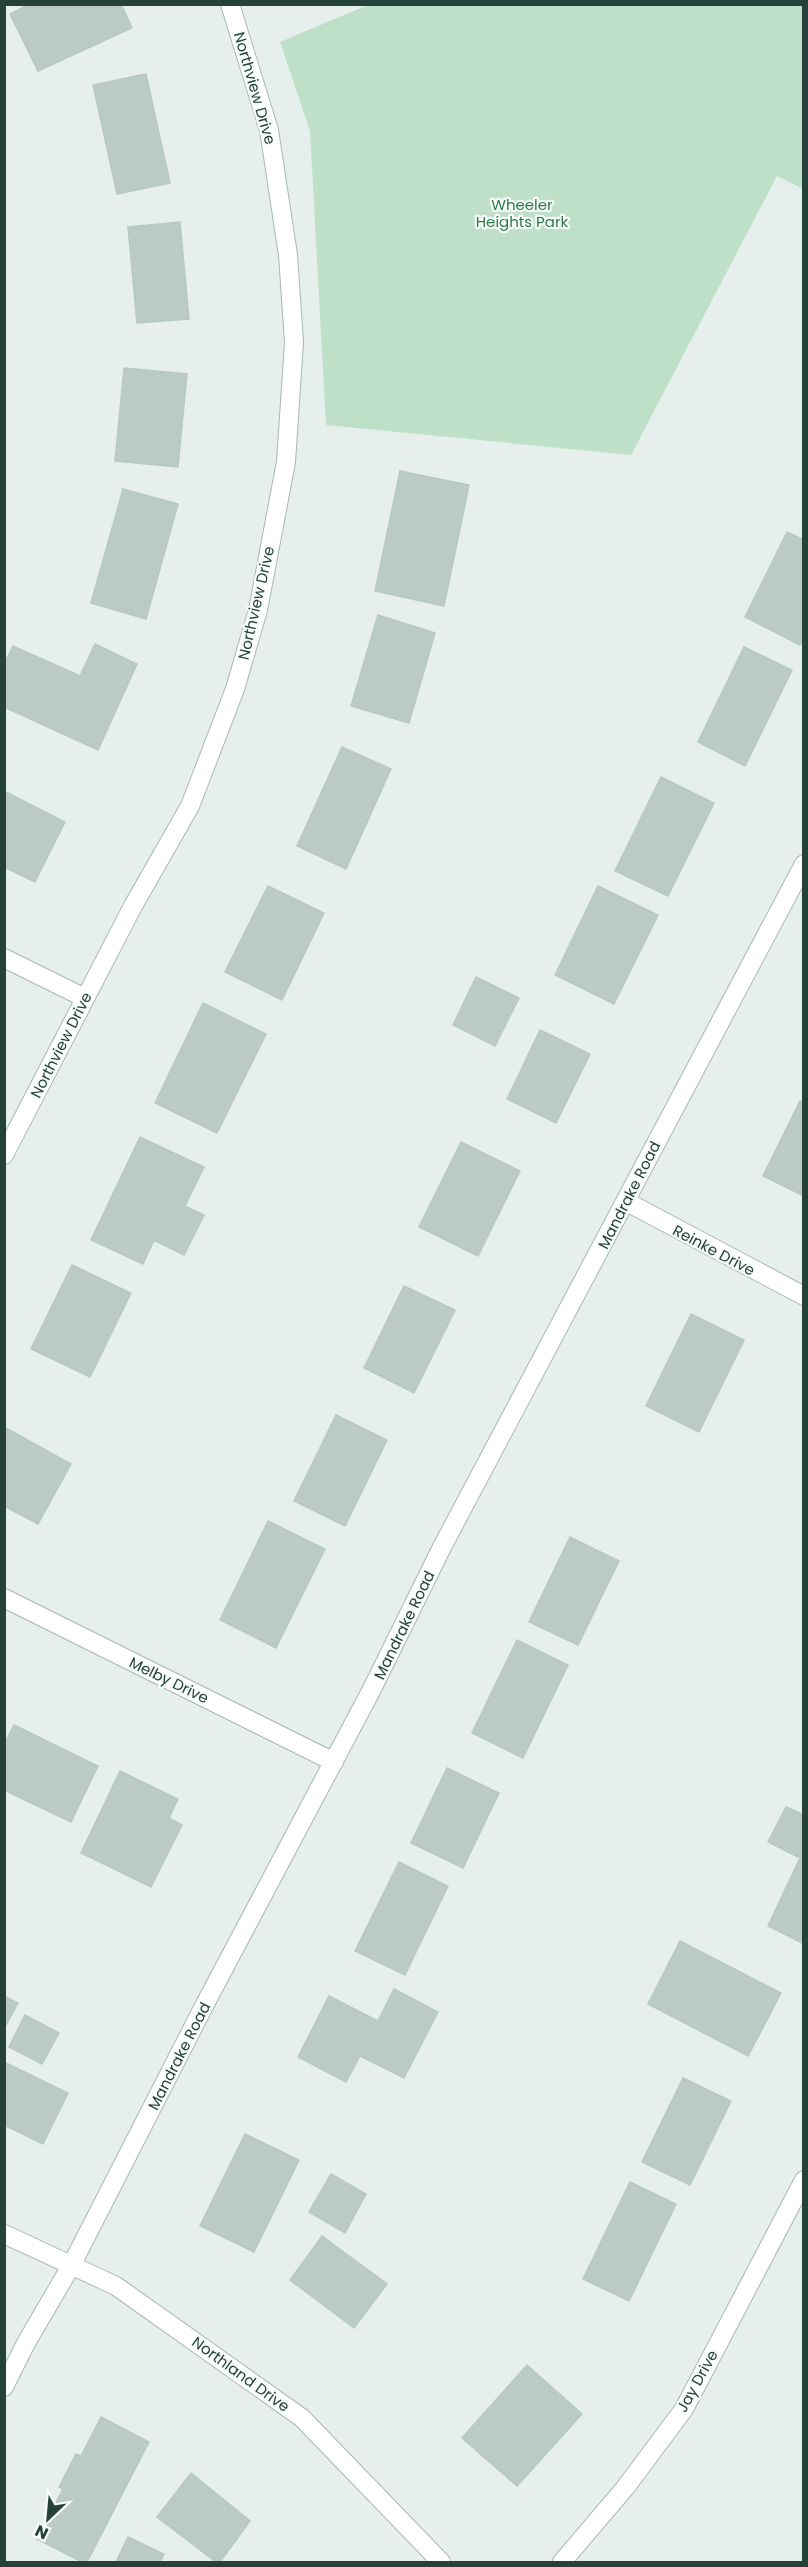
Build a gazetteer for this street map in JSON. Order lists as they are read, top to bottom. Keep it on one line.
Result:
{"streets":{"street":["Northview Drive","Mandrake Road","Reinke Drive","Melby Drive","Northland Drive","Jay Drive"]},"crossings":[["Mandrake Road","Reinke Drive"],["Mandrake Road","Melby Drive"],["Mandrake Road","Northland Drive"]],"parks":["Wheeler Heights Park"],"north":"bottom left"}
